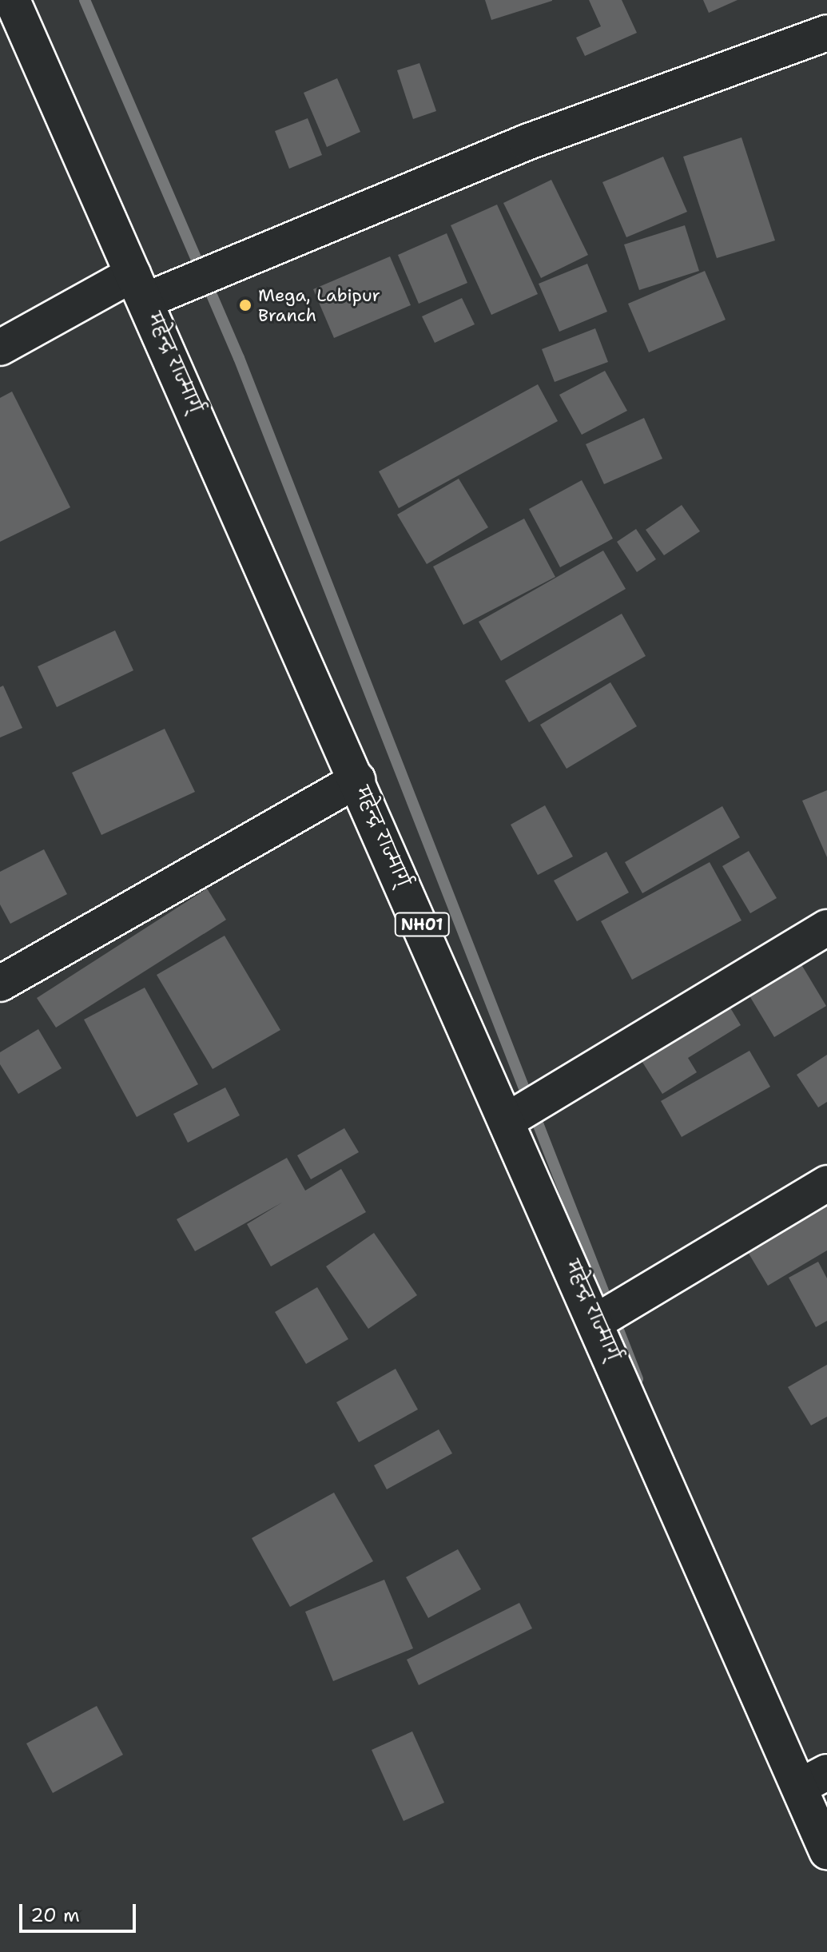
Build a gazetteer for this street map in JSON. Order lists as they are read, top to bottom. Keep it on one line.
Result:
{"streets":{"main road":["महेन्द्र राज्मार्ग्","NH01"]},"places":["Mega, Labipur Branch"],"scale_bar":"20 m"}
